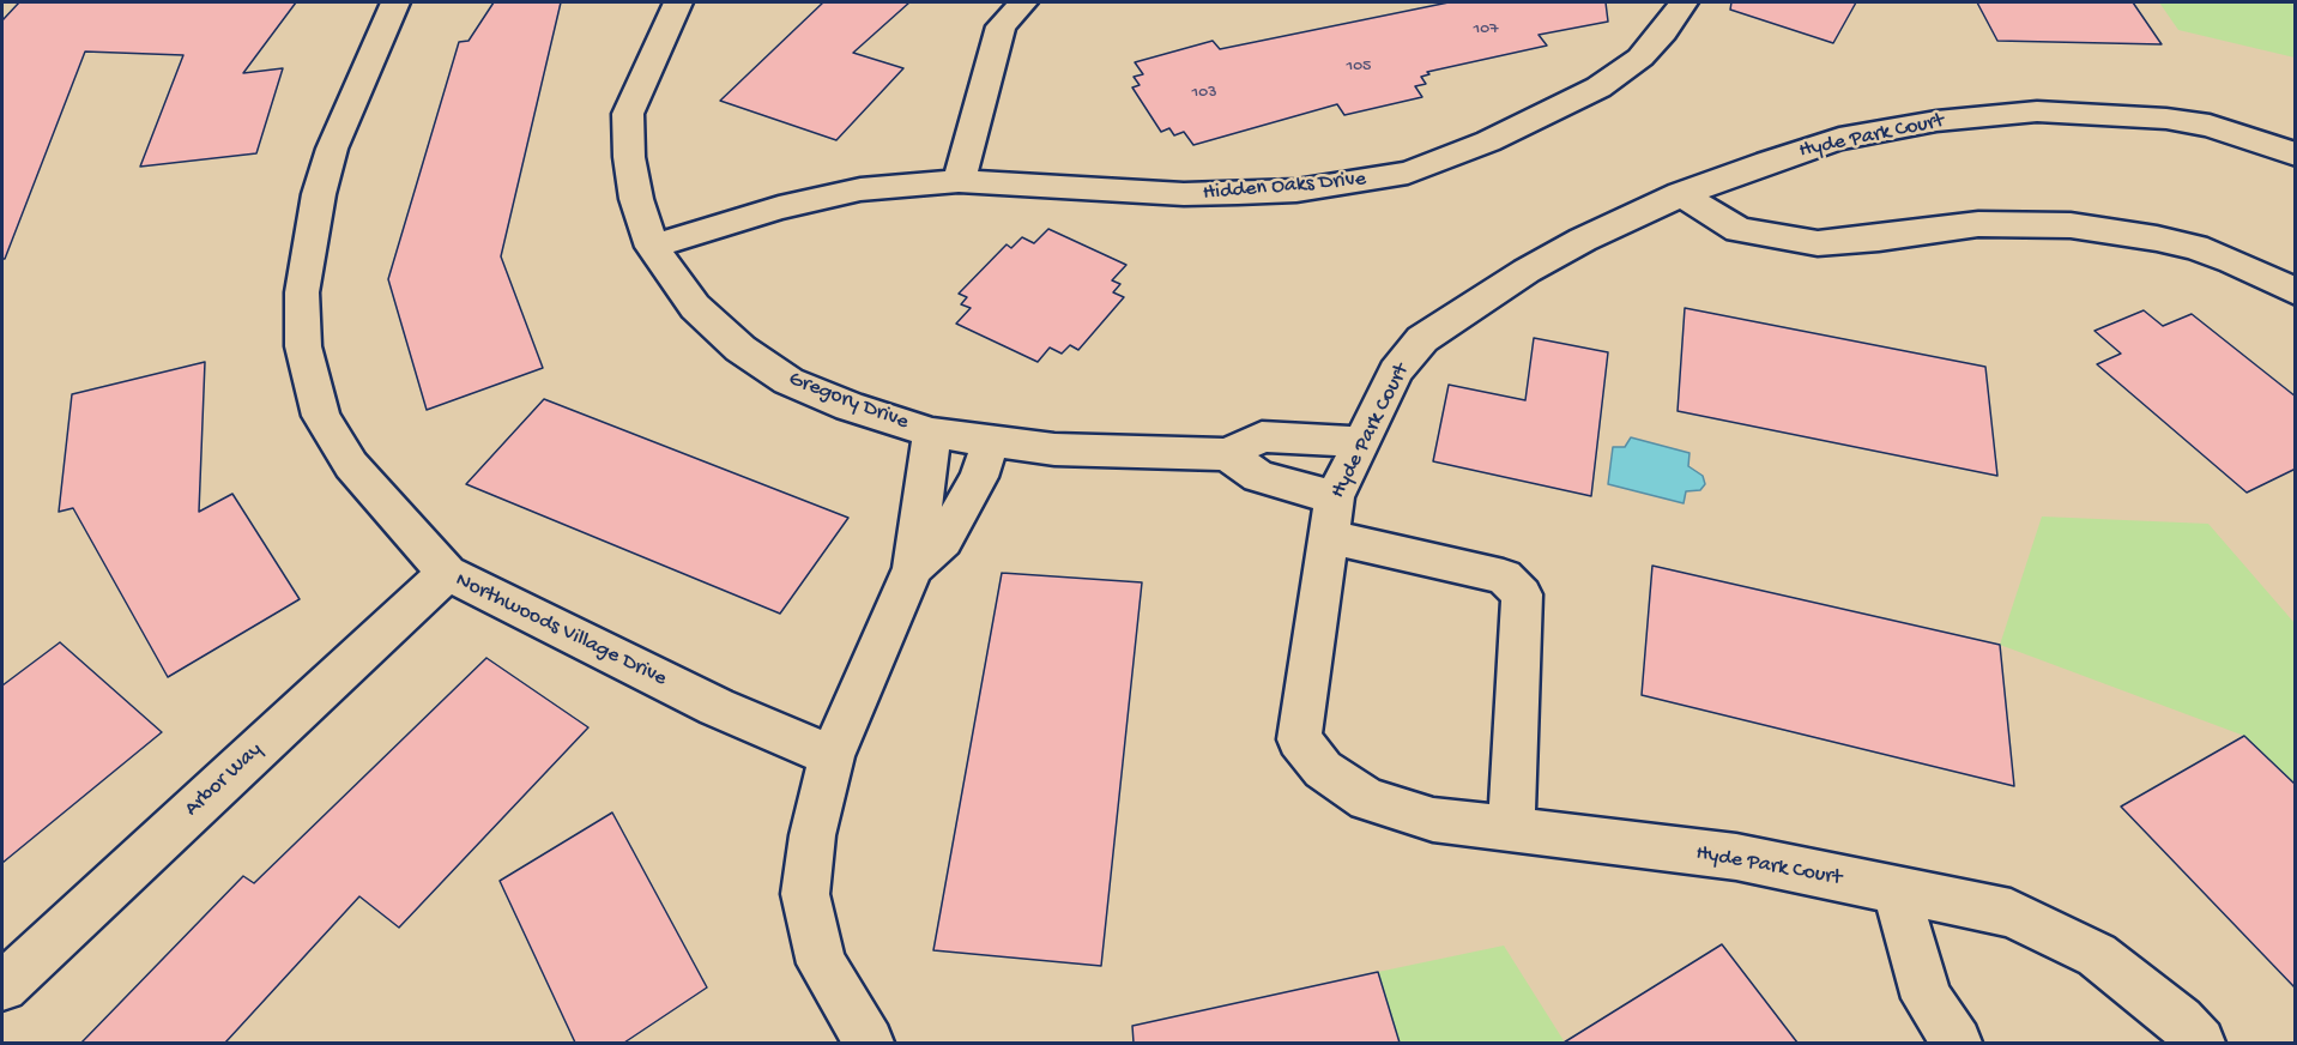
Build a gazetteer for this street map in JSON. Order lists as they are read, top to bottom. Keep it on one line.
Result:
{"streets":{"street":["Hyde Park Court","Hidden Oaks Drive","Gregory Drive","Northwoods Village Drive","Arbor Way"]},"crossings":[["Hyde Park Court","Gregory Drive"],["Hidden Oaks Drive","Gregory Drive"],["Northwoods Village Drive","Arbor Way"]],"house_numbers":["107","105","103"]}
